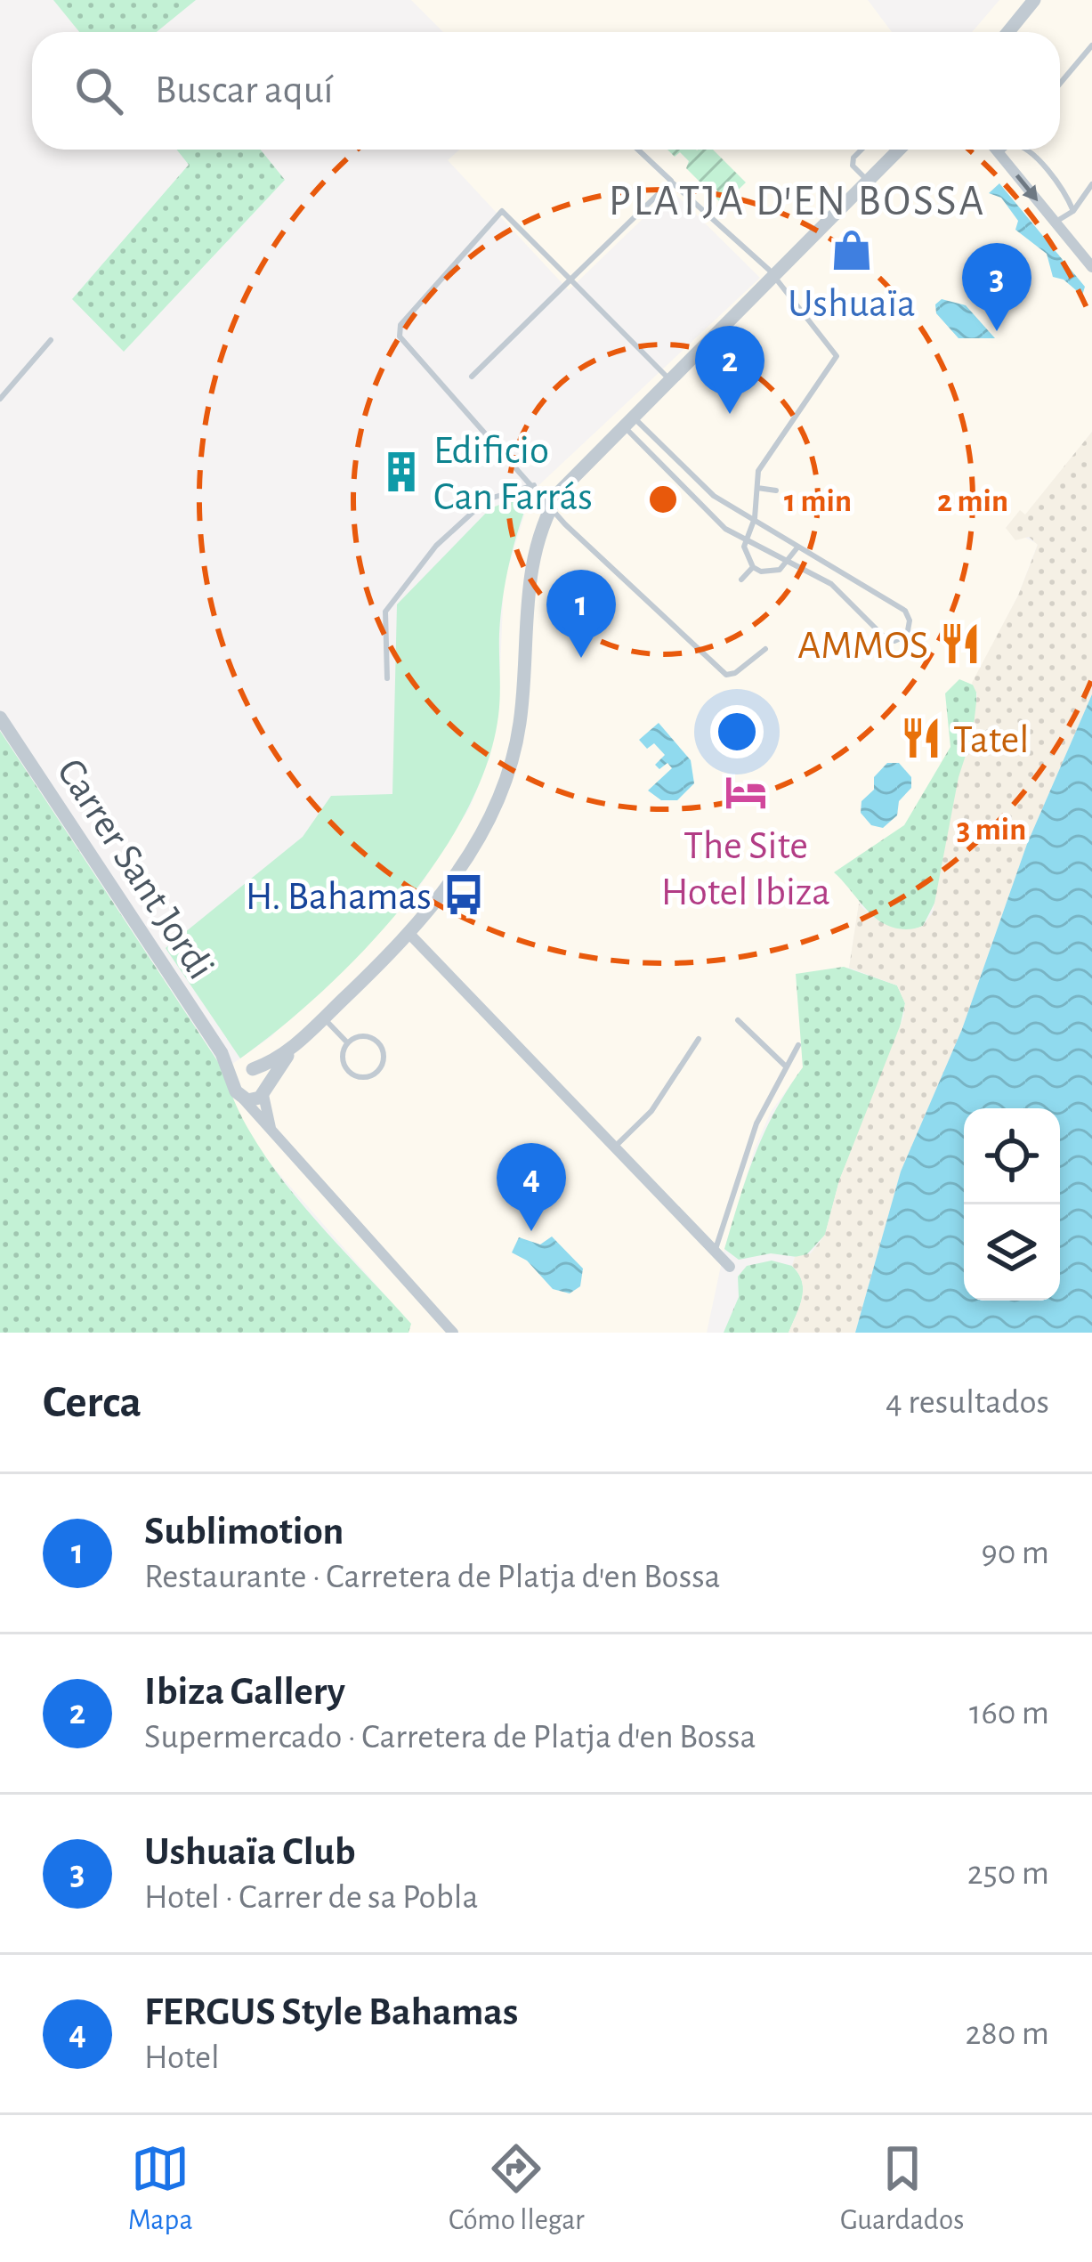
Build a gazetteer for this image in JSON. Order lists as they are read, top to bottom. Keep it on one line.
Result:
{"streets":{"street":["Carrer Sant Jordi"]},"districts":["PLATJA D'EN BOSSA"],"places":{"shop":["Ushuaïa"],"building":["Edificio Can Farrás"],"restaurant":["AMMOS","Tatel"],"hotel":["The Site Hotel Ibiza"],"bus stop":["H. Bahamas"]},"page":{"search":"Buscar aquí","pins":["3","2","1","4"],"heading":["Cerca","4 resultados"],"list":[{"mark":"1","name":"Sublimotion","note":"Restaurante · Carretera de Platja d'en Bossa","value":"90 m"},{"mark":"2","name":"Ibiza Gallery","note":"Supermercado · Carretera de Platja d'en Bossa","value":"160 m"},{"mark":"3","name":"Ushuaïa Club","note":"Hotel · Carrer de sa Pobla","value":"250 m"},{"mark":"4","name":"FERGUS Style Bahamas","note":"Hotel","value":"280 m"}],"nav":["Mapa","Cómo llegar","Guardados"]},"rings":["1 min","2 min","3 min"]}
